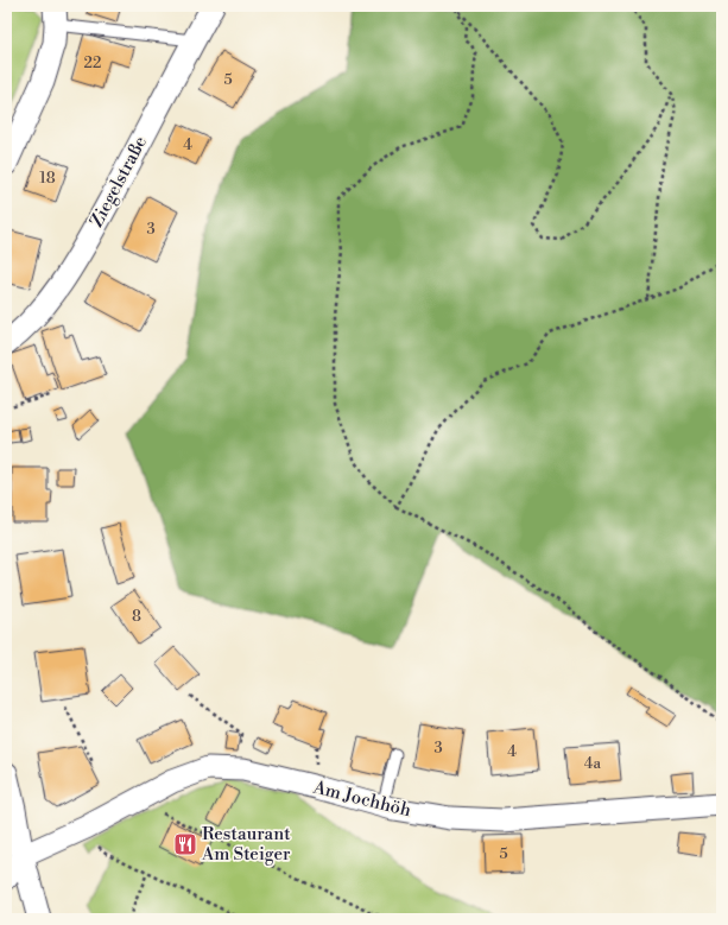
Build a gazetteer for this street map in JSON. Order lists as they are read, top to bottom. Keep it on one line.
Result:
{"streets":{"street":["Ziegelstraße","Am Jochhöh"]},"places":{"restaurant":["Restaurant Am Steiger"]},"house_numbers":["22","5","4","18","3","8","3","4","4a","5"]}
